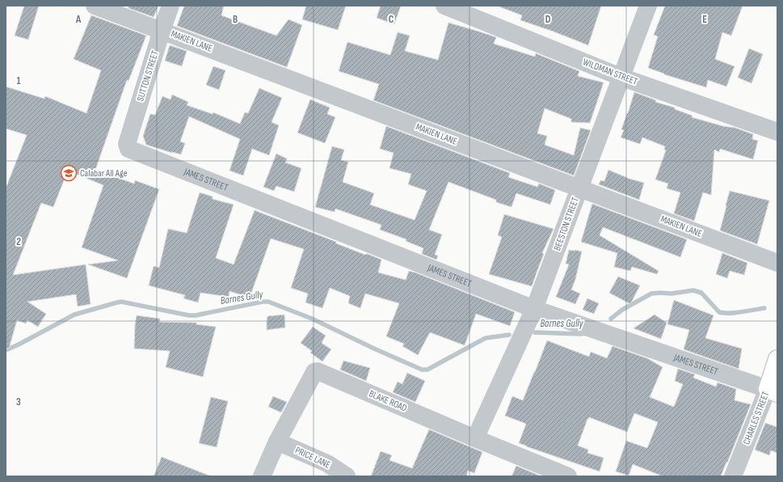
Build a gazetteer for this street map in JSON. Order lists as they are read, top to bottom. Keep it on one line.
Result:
{"streets":{"street":["MAKIEN LANE","WILDMAN STREET","SUTTON STREET","JAMES STREET","BEESTON STREET","BLAKE ROAD","CHARLES STREET","PRICE LANE"]},"crossings":[["MAKIEN LANE","SUTTON STREET"],["MAKIEN LANE","BEESTON STREET"],["WILDMAN STREET","BEESTON STREET"],["SUTTON STREET","JAMES STREET"],["JAMES STREET","BEESTON STREET"],["JAMES STREET","CHARLES STREET"],["BEESTON STREET","BLAKE ROAD"],["BLAKE ROAD","PRICE LANE"]],"water":["Barnes Gully"],"places":{"school or university":["Calabar All Age"]},"grid":{"columns":["A","B","C","D","E"],"rows":["1","2","3"]}}
